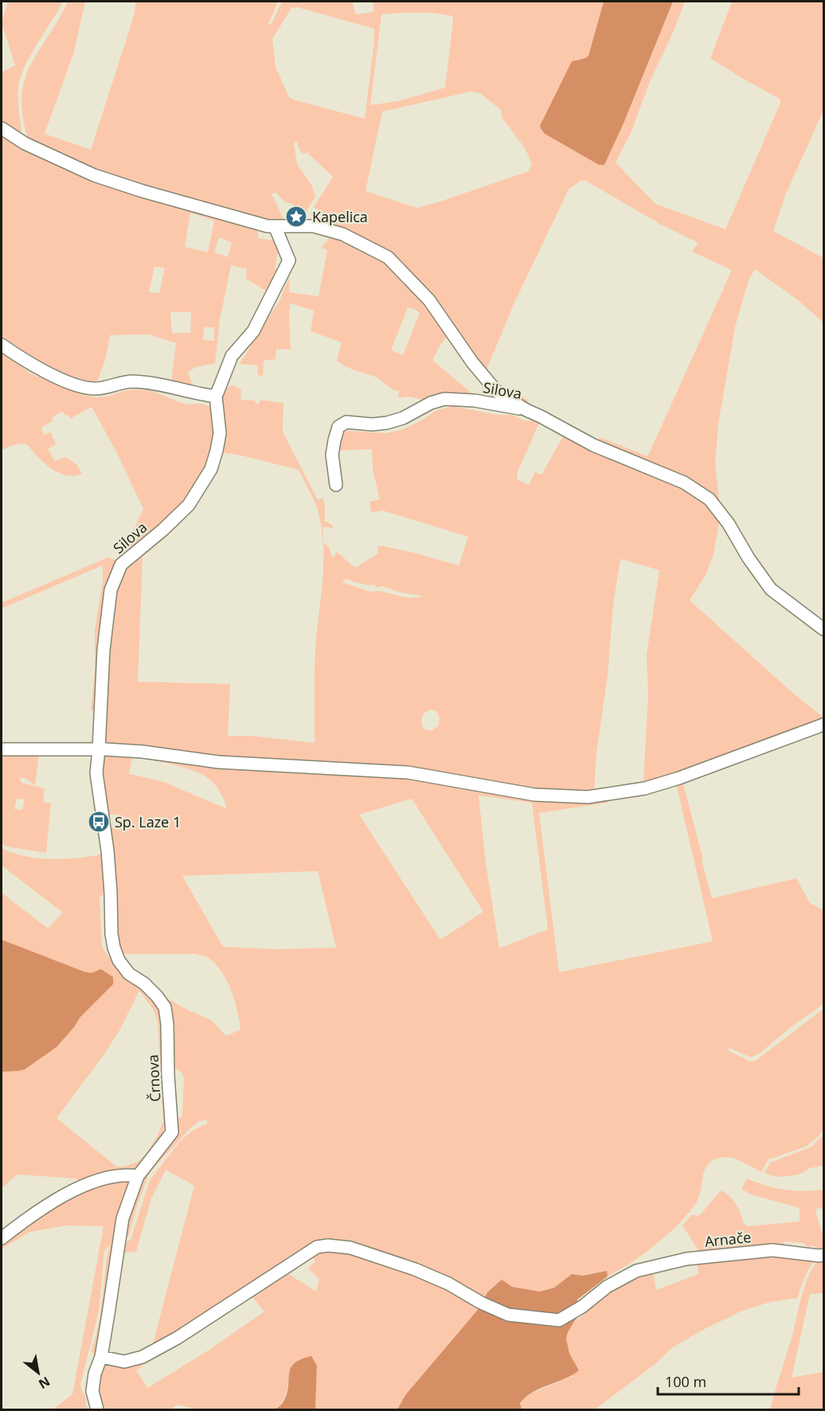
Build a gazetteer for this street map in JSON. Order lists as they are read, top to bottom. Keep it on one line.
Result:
{"streets":{"street":["Silova","Črnova","Arnače"]},"crossings":[["Silova","Črnova"],["Črnova","Arnače"]],"places":{"place":["Kapelica"],"bus stop":["Sp. Laze 1"]},"scale_bar":"100 m","north":"bottom right"}
